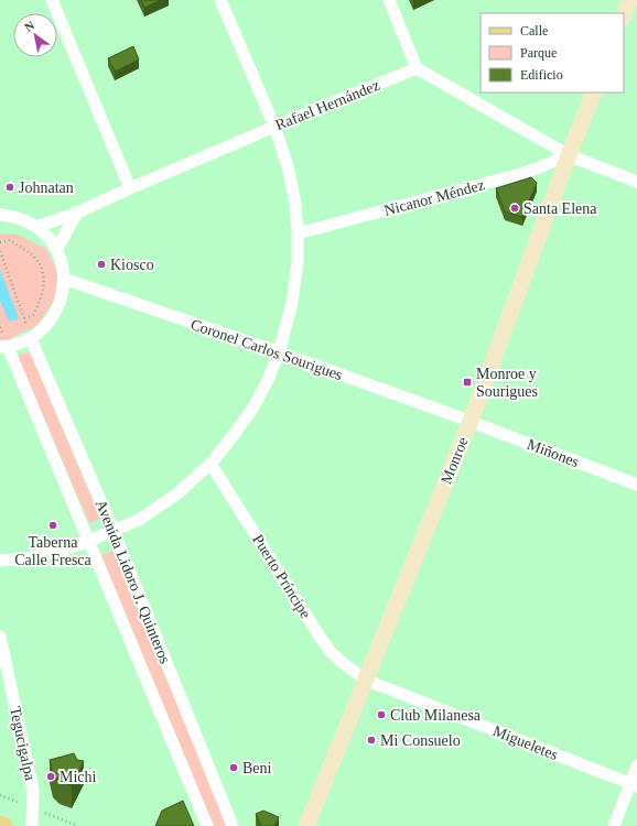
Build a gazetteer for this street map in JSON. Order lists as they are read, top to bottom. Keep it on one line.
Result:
{"streets":{"main road":["Monroe"],"street":["Rafael Hernández","Nicanor Méndez","Coronel Carlos Sourigues","Miñones","Puerto Príncipe","Avenida Lidoro J. Quinteros","Migueletes","Tegucigalpa"]},"crossings":[["Nicanor Méndez","Monroe"],["Coronel Carlos Sourigues","Miñones"],["Coronel Carlos Sourigues","Monroe"],["Miñones","Monroe"],["Monroe","Puerto Príncipe"],["Monroe","Migueletes"],["Puerto Príncipe","Migueletes"]],"places":{"other":["Johnatan","Santa Elena","Kiosco","Taberna Calle Fresca","Club Milanesa","Mi Consuelo","Beni","Michi"],"transit":["Monroe y Sourigues"]},"legend":["Calle","Parque","Edificio"],"north":"top left"}
